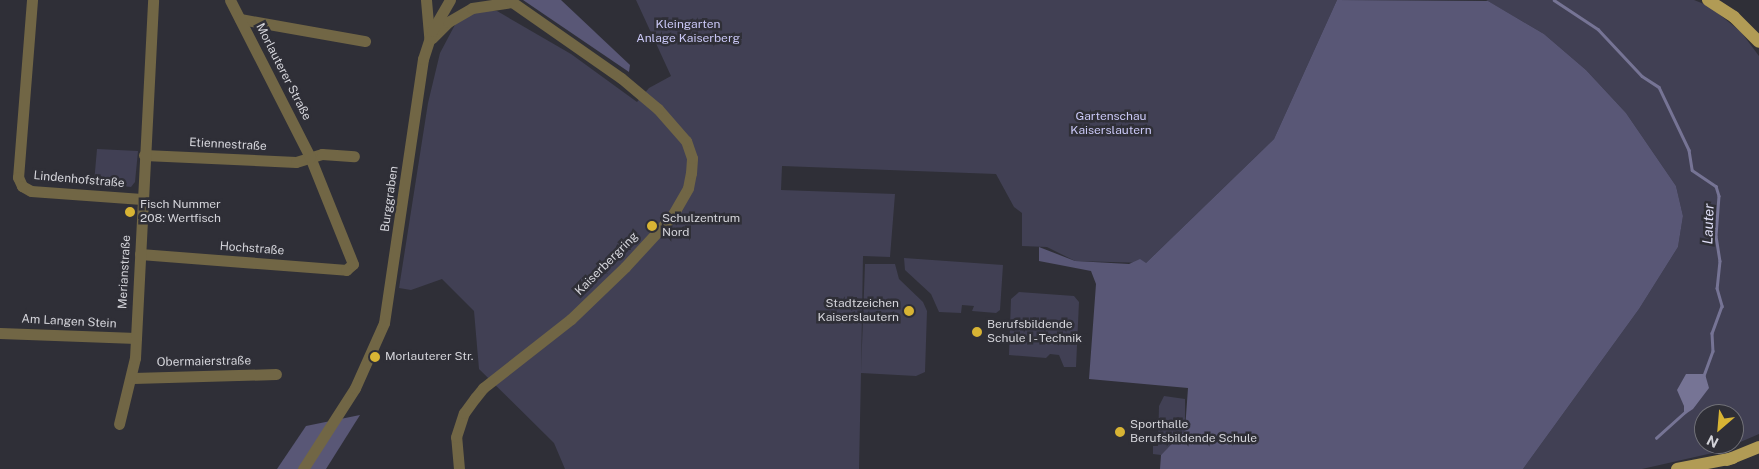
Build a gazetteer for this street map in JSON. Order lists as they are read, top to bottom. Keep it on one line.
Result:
{"streets":{"street":["Morlauterer Straße","Etiennestraße","Lindenhofstraße","Burggraben","Hochstraße","Kaiserbergring","Merianstraße","Am Langen Stein","Obermaierstraße"]},"crossings":[["Morlauterer Straße","Etiennestraße"],["Morlauterer Straße","Hochstraße"],["Etiennestraße","Merianstraße"],["Lindenhofstraße","Merianstraße"],["Burggraben","Kaiserbergring"],["Hochstraße","Merianstraße"],["Merianstraße","Am Langen Stein"],["Merianstraße","Obermaierstraße"]],"water":["Lauter"],"parks":["Kleingarten Anlage Kaiserberg","Gartenschau Kaiserslautern"],"places":["Fisch Nummer 208: Wertfisch","Schulzentrum Nord","Stadtzeichen Kaiserslautern","Berufsbildende Schule I - Technik","Morlauterer Str.","Sporthalle Berufsbildende Schule"],"north":"bottom left"}
